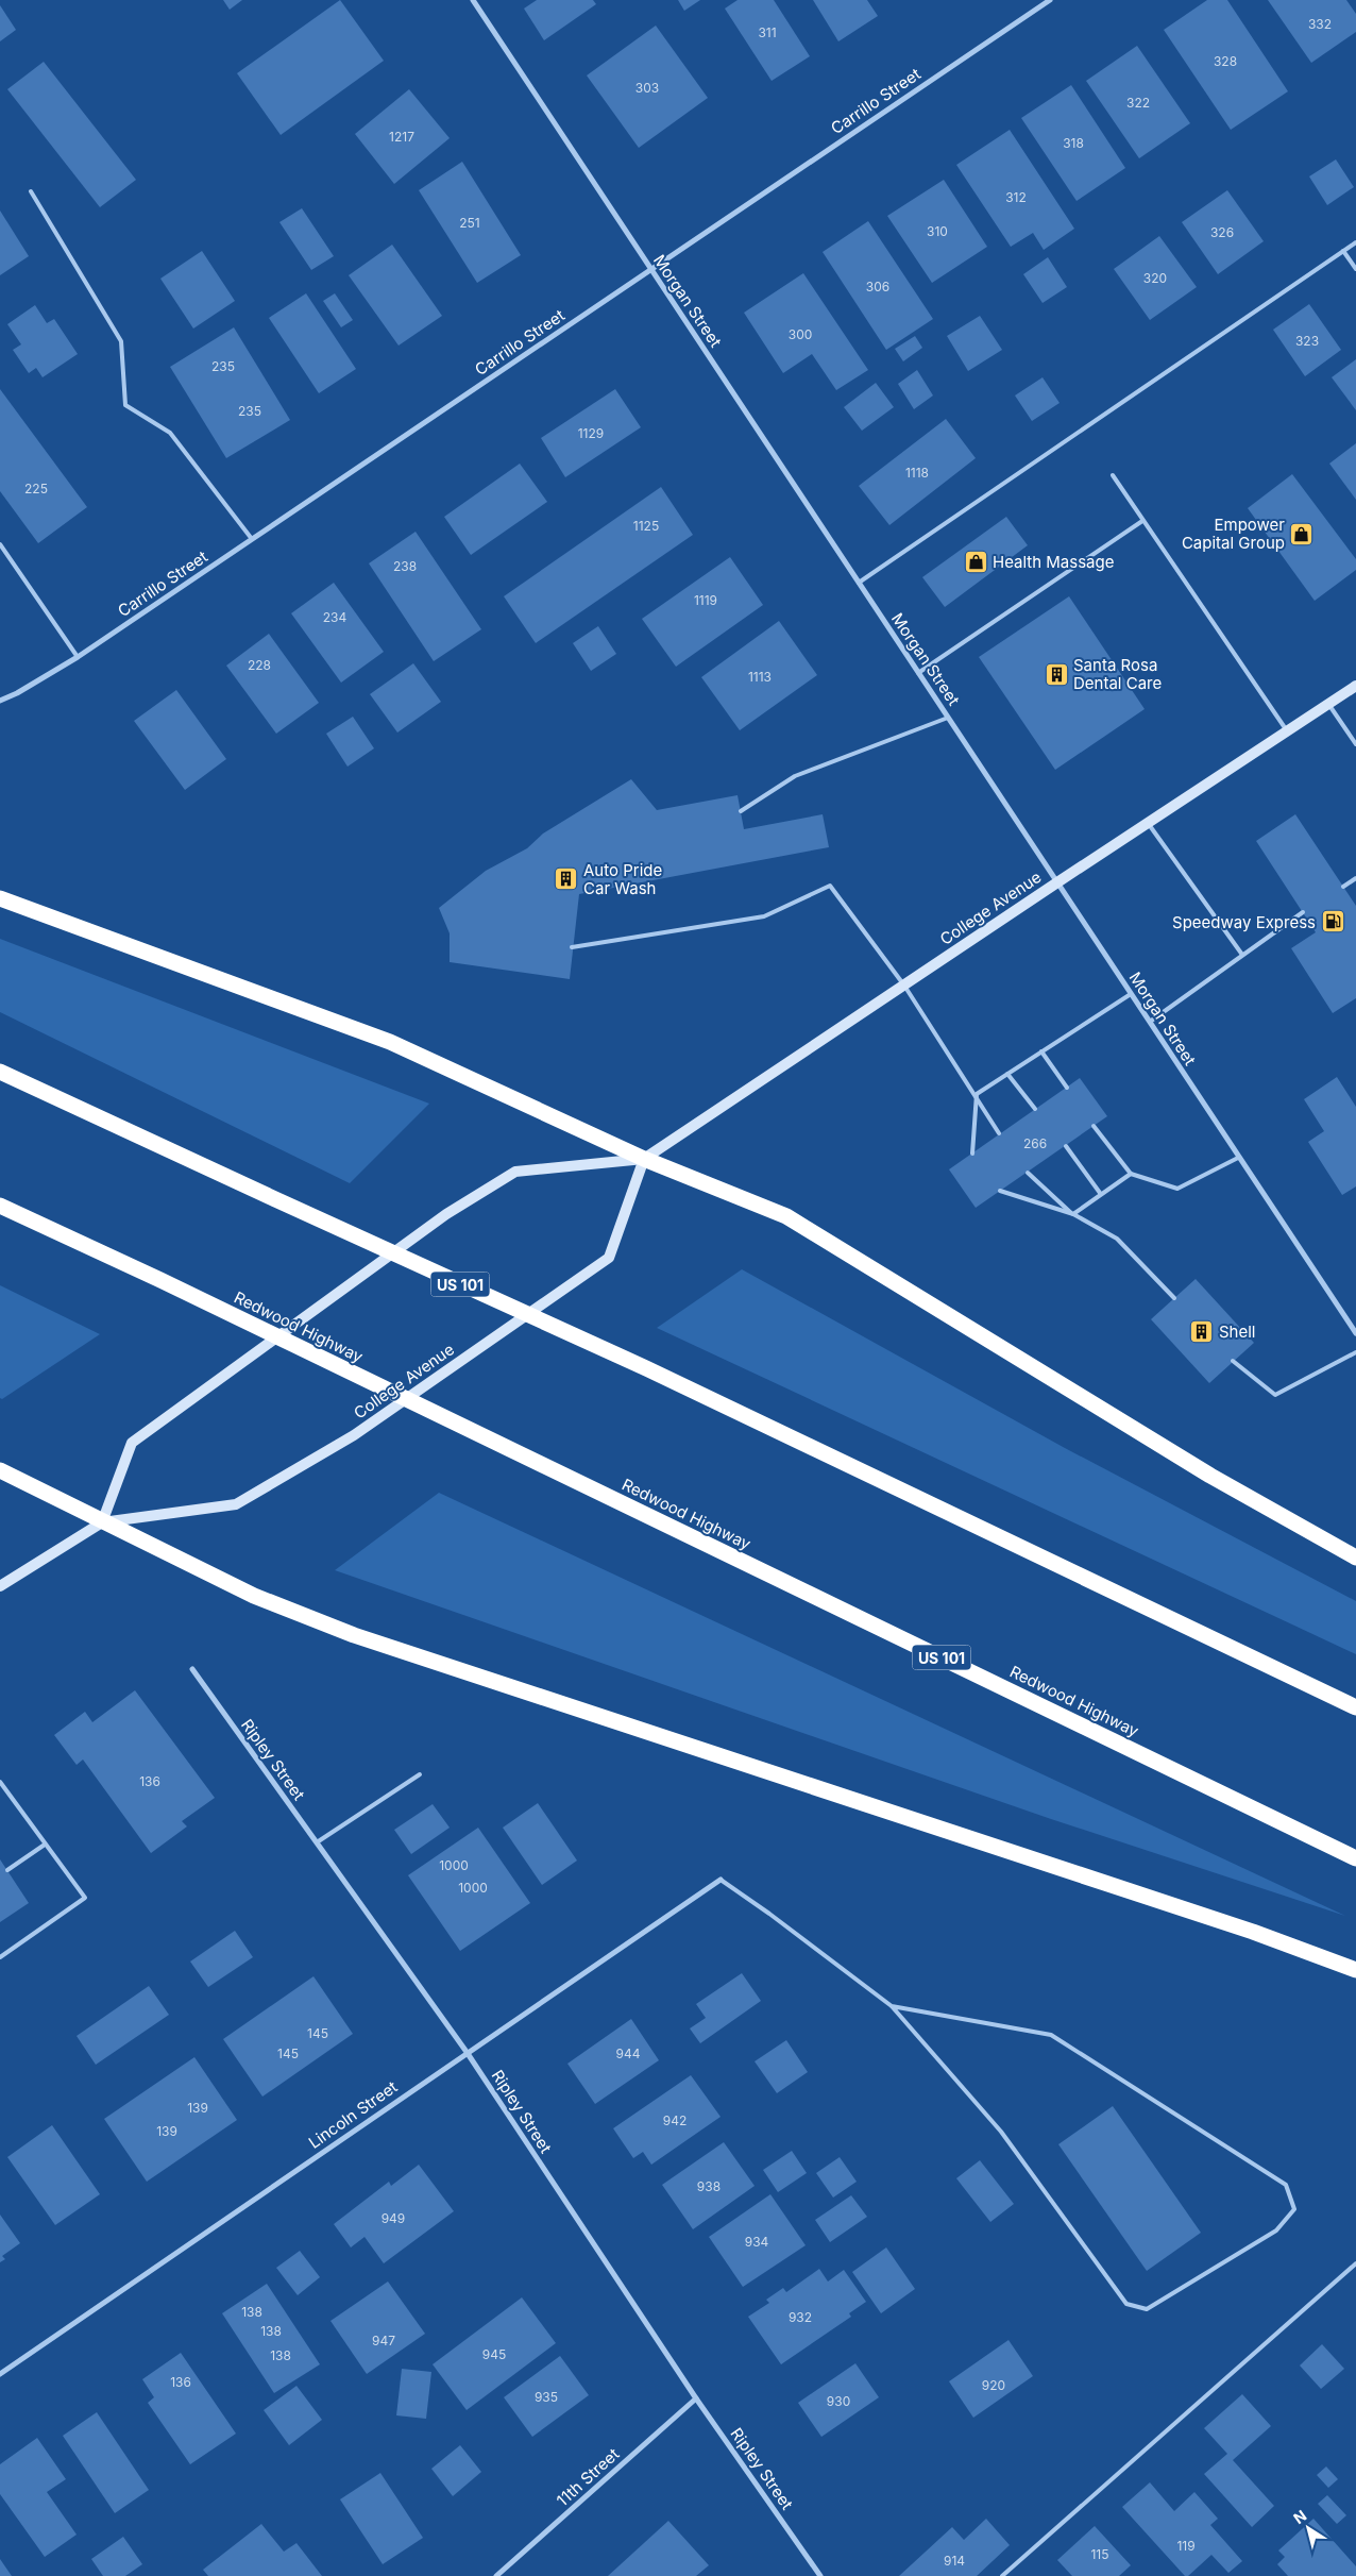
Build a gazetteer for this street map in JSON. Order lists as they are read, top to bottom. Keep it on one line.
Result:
{"streets":{"highway":["US 101","Redwood Highway"],"main road":["College Avenue"],"street":["Carrillo Street","Morgan Street","Ripley Street","Lincoln Street","11th Street"]},"crossings":[["Carrillo Street","Morgan Street"],["Morgan Street","College Avenue"],["Ripley Street","Lincoln Street"],["Ripley Street","11th Street"]],"places":{"shop":["Empower Capital Group","Health Massage"],"building":["Santa Rosa Dental Care","Auto Pride Car Wash","Shell"],"fuel station":["Speedway Express"]},"house_numbers":["332","311","328","303","322","1217","318","312","251","310","326","320","306","300","323","235","235","1129","1118","225","1125","238","1119","234","228","1113","266","136","1000","1000","145","145","944","139","942","139","938","949","934","138","932","138","947","945","138","136","920","935","930","119","115","914"],"north":"top left"}
